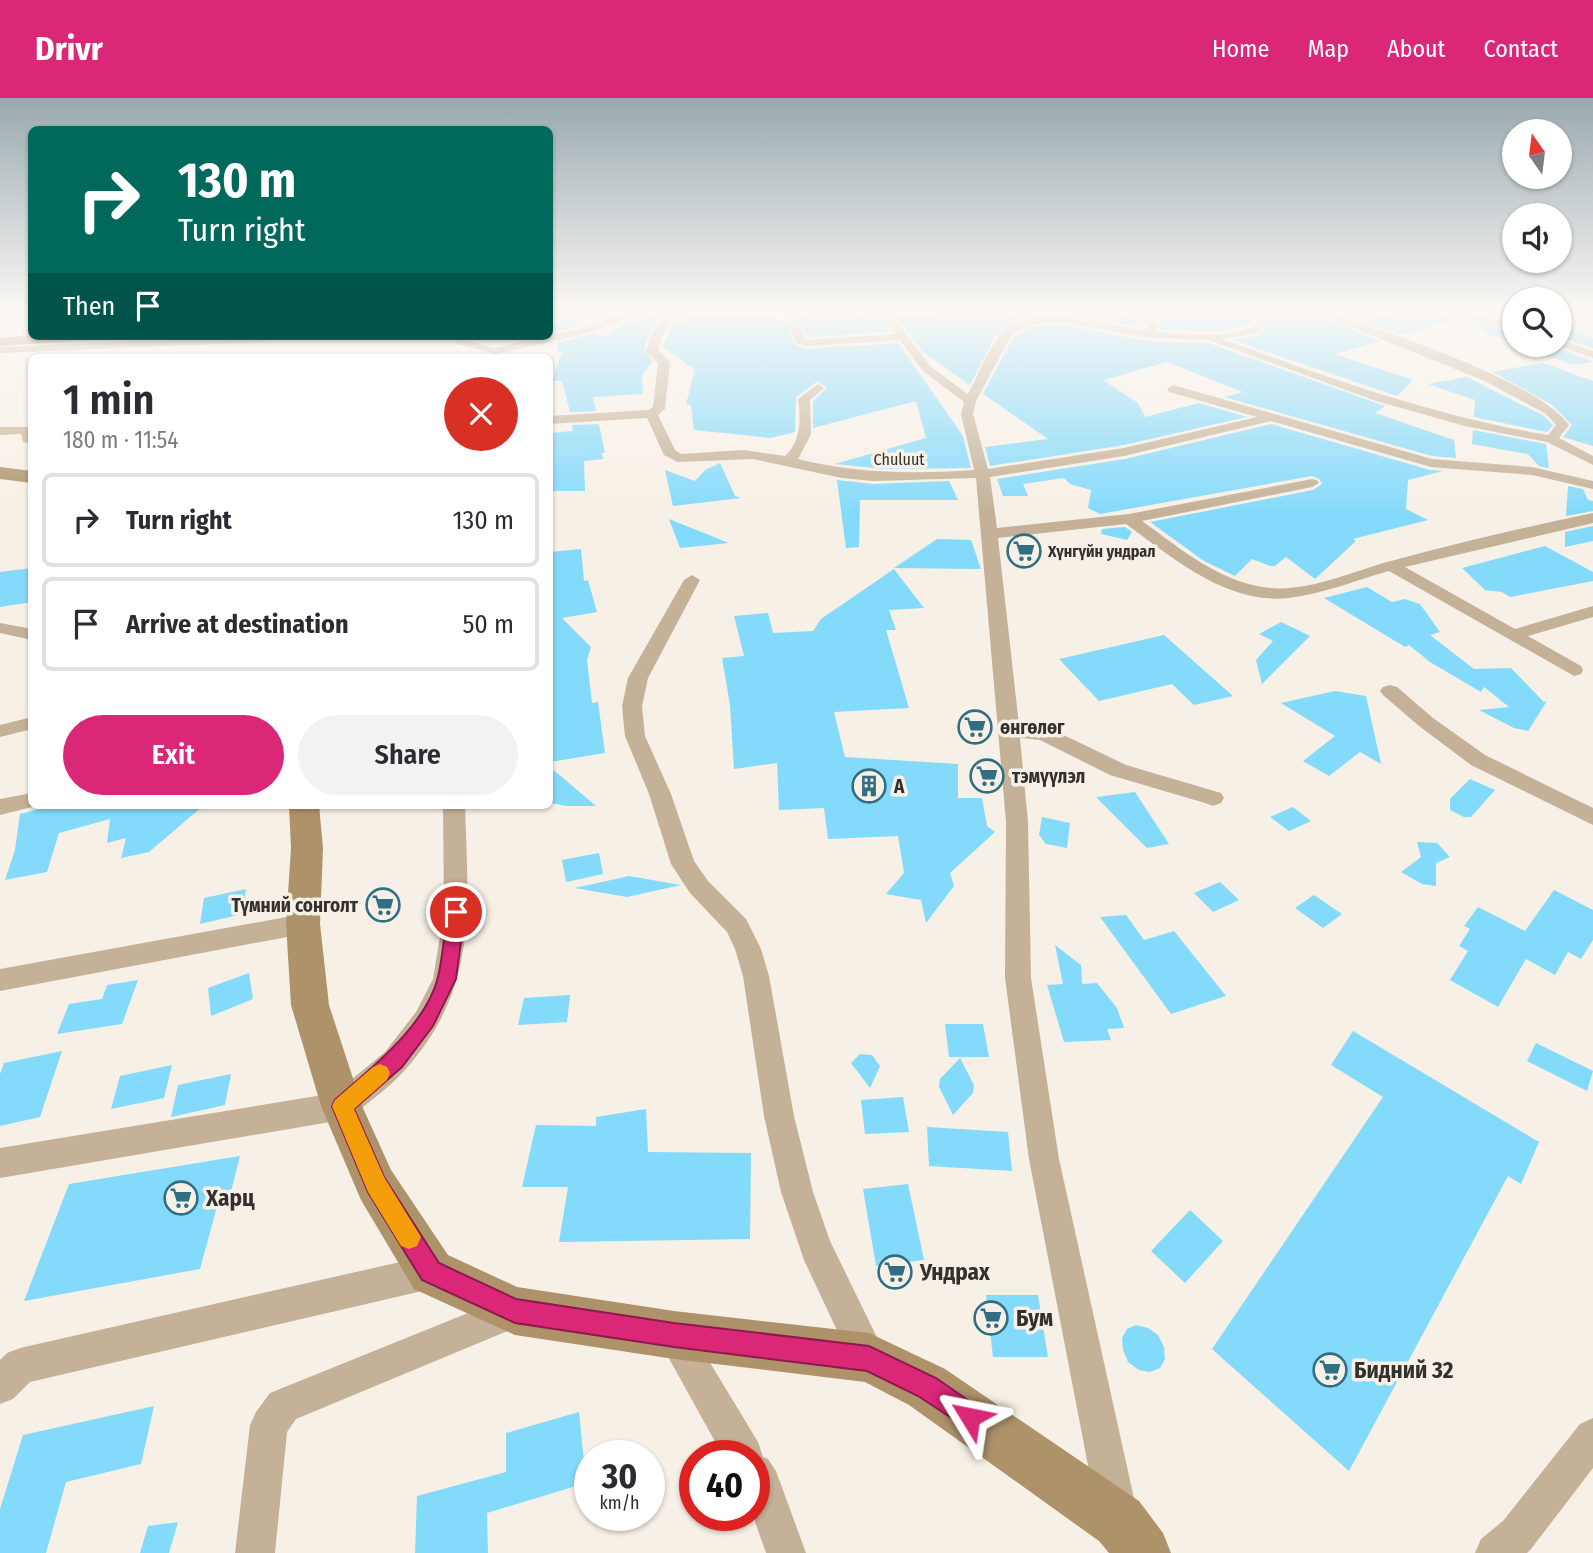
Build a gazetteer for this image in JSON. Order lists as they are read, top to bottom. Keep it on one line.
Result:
{"streets":{"street":["Chuluut"]},"places":{"supermarket":["Хүнгүйн ундрал","өнгөлөг","тэмүүлэл","Түмний сонголт","Харц","Ундрах","Бум","Бидний 32"],"building":["A"]},"north":"top","page":{"header":"Drivr","nav":["Home","Map","About","Contact"],"turn":["130 m","Turn right"],"then":"Then","heading":["1 min","180 m · 11:54"],"list":[{"name":"Turn right","value":"130 m"},{"name":"Arrive at destination","value":"50 m"}],"buttons":["Exit","Share"],"speed":"30 km/h","limit":"40"}}
